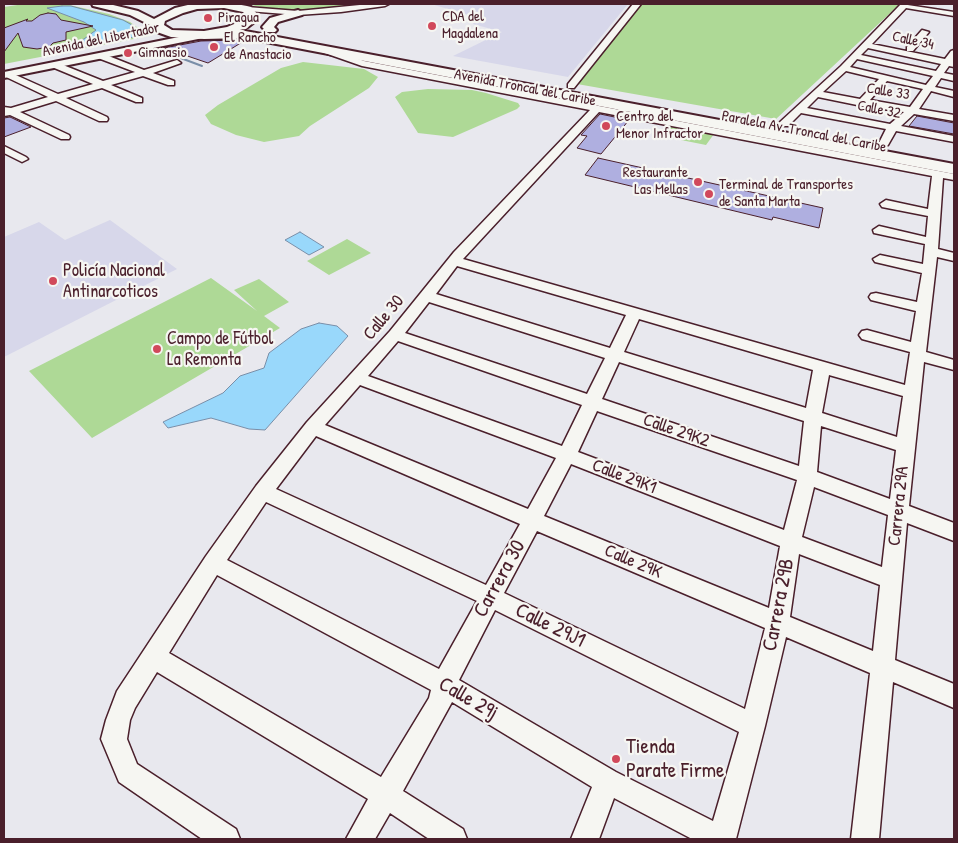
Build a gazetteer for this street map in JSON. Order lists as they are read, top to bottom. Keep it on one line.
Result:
{"streets":{"highway":["Avenida Troncal del Caribe"],"main road":["Avenida del Libertador"],"street":["Calle 34","Calle 33","Calle 32","Paralela Av. Troncal del Caribe","Calle 30","Calle 29K2","Calle 29K1","Carrera 29A","Calle 29K","Carrera 30","Carrera 29B","Calle 29J1","Calle 29j"]},"crossings":[["Avenida del Libertador","Avenida Troncal del Caribe"],["Avenida Troncal del Caribe","Paralela Av. Troncal del Caribe"],["Avenida Troncal del Caribe","Carrera 29A"],["Paralela Av. Troncal del Caribe","Calle 30"],["Paralela Av. Troncal del Caribe","Carrera 29A"],["Calle 30","Calle 29K2"],["Calle 30","Calle 29K1"],["Calle 30","Calle 29K"],["Calle 30","Calle 29J1"],["Calle 30","Calle 29j"],["Calle 29K2","Carrera 29A"],["Calle 29K2","Carrera 30"],["Calle 29K2","Carrera 29B"],["Calle 29K1","Carrera 29A"],["Calle 29K1","Carrera 30"],["Calle 29K1","Carrera 29B"],["Carrera 29A","Calle 29K"],["Calle 29K","Carrera 30"],["Calle 29K","Carrera 29B"],["Carrera 30","Calle 29J1"],["Carrera 30","Calle 29j"],["Carrera 29B","Calle 29J1"],["Carrera 29B","Calle 29j"]],"places":["Piragua","CDA del Magdalena","El Rancho de Anastacio","Gimnasio","Centro del Menor Infractor","Restaurante Las Mellas","Terminal de Transportes de Santa Marta","Policía Nacional Antinarcoticos","Campo de Fútbol La Remonta","Tienda Parate Firme"]}
